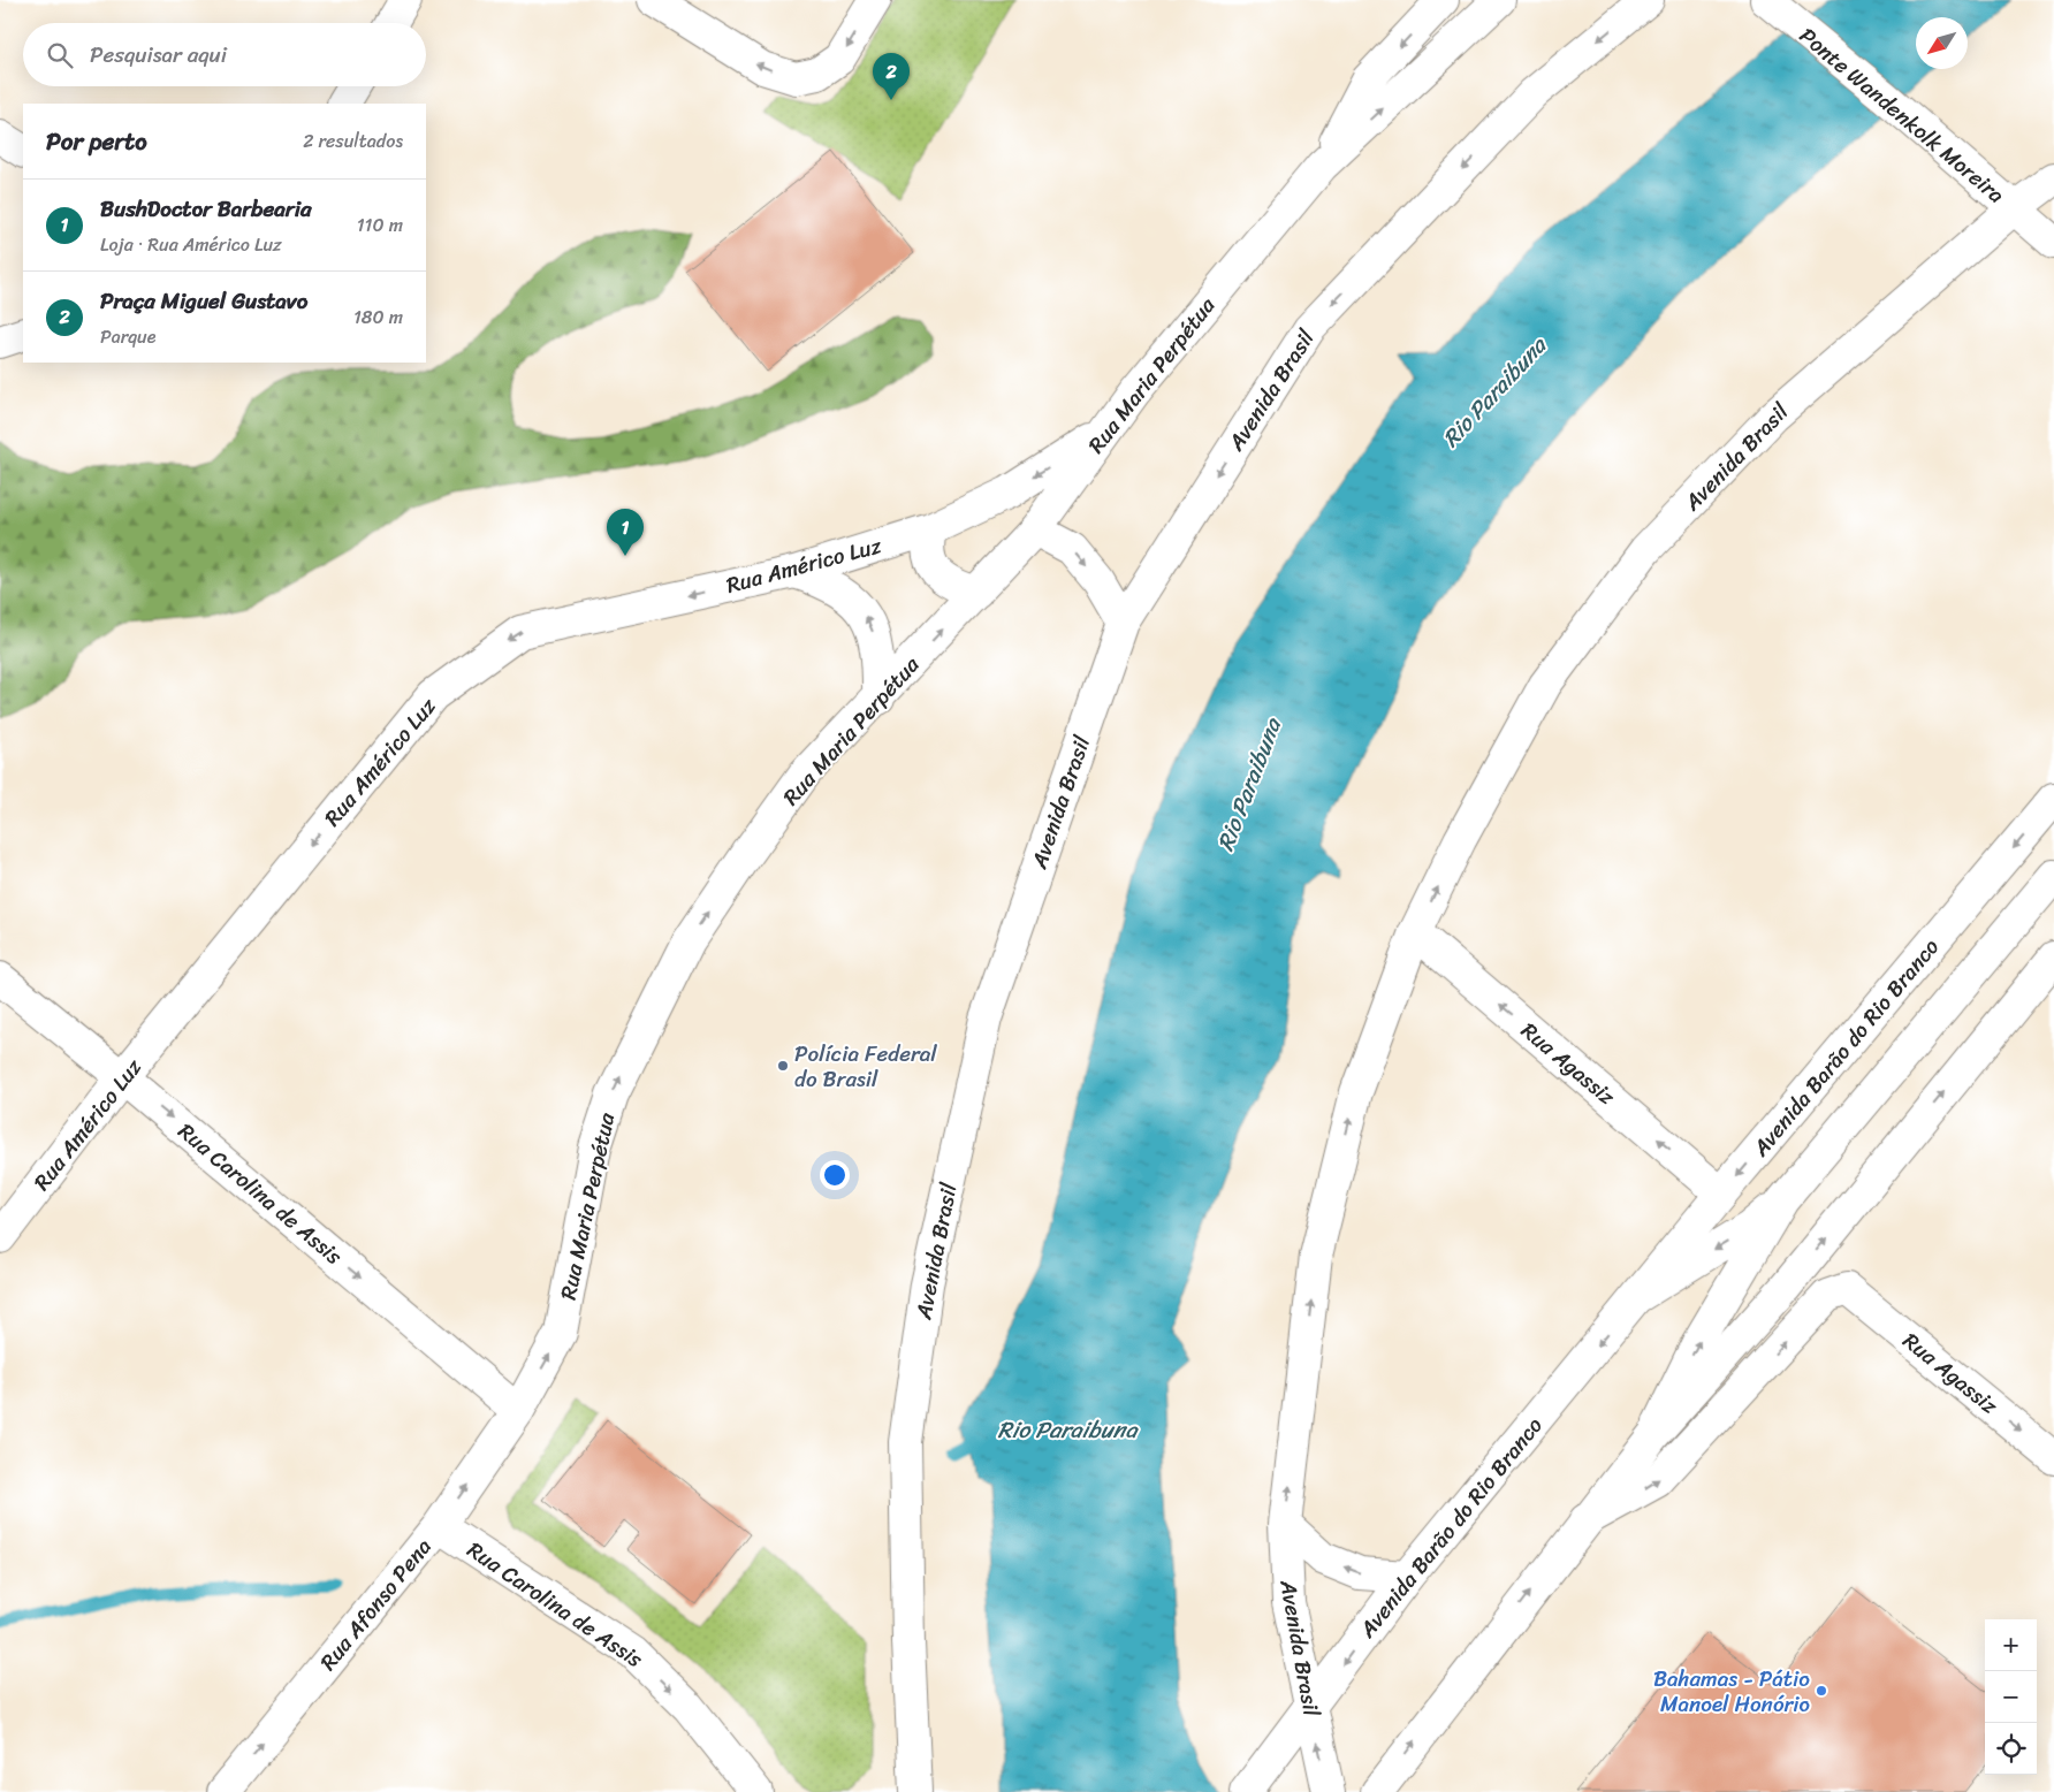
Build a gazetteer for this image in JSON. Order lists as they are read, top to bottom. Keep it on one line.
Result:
{"streets":{"main road":["Ponte Wandenkolk Moreira","Rua Maria Perpétua","Avenida Brasil","Rua Américo Luz","Avenida Barão do Rio Branco","Rua Agassiz","Rua Carolina de Assis","Rua Afonso Pena"]},"crossings":[["Ponte Wandenkolk Moreira","Avenida Brasil"],["Rua Maria Perpétua","Rua Américo Luz"],["Rua Maria Perpétua","Rua Carolina de Assis"],["Rua Maria Perpétua","Rua Afonso Pena"],["Avenida Brasil","Avenida Barão do Rio Branco"],["Avenida Brasil","Rua Agassiz"],["Rua Américo Luz","Rua Carolina de Assis"],["Avenida Barão do Rio Branco","Rua Agassiz"],["Rua Carolina de Assis","Rua Afonso Pena"]],"one_way":["Rua Américo Luz","Rua Carolina de Assis","Rua Afonso Pena"],"water":["Rio Paraibuna"],"places":["Polícia Federal do Brasil","Bahamas - Pátio Manoel Honório"],"north":"bottom left","page":{"search":"Pesquisar aqui","pins":["2","1"],"heading":["Por perto","2 resultados"],"list":[{"mark":"1","name":"BushDoctor Barbearia","note":"Loja · Rua Américo Luz","value":"110 m"},{"mark":"2","name":"Praça Miguel Gustavo","note":"Parque","value":"180 m"}],"map_buttons":["+","−"]}}
